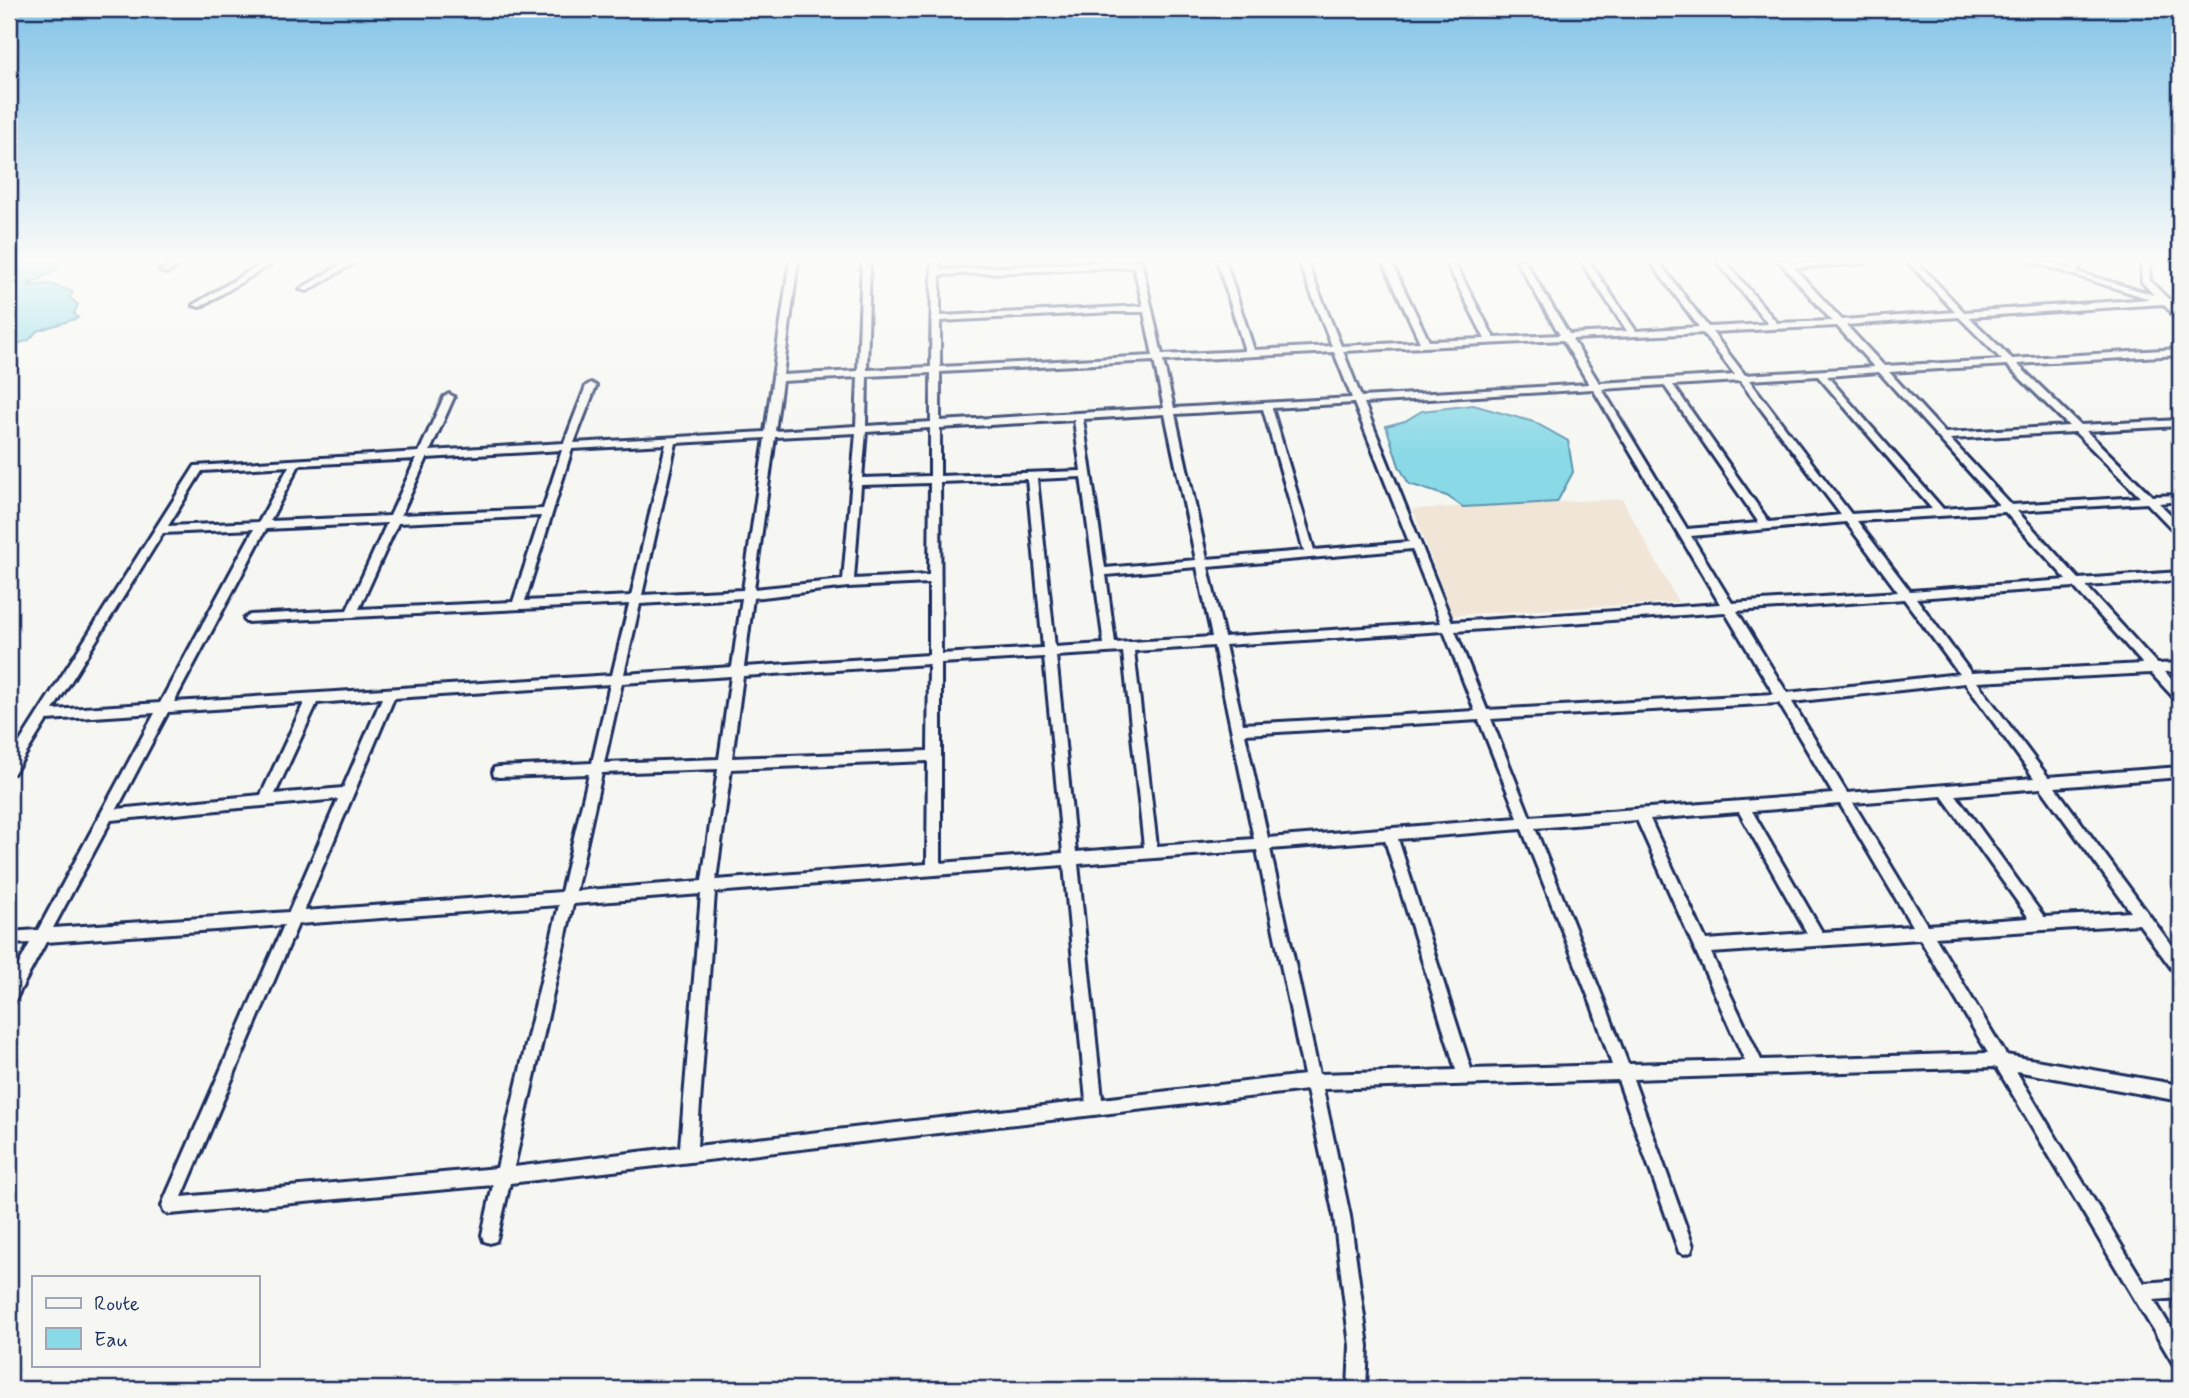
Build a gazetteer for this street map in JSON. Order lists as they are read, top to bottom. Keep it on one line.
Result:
{"legend":["Route","Eau"]}
